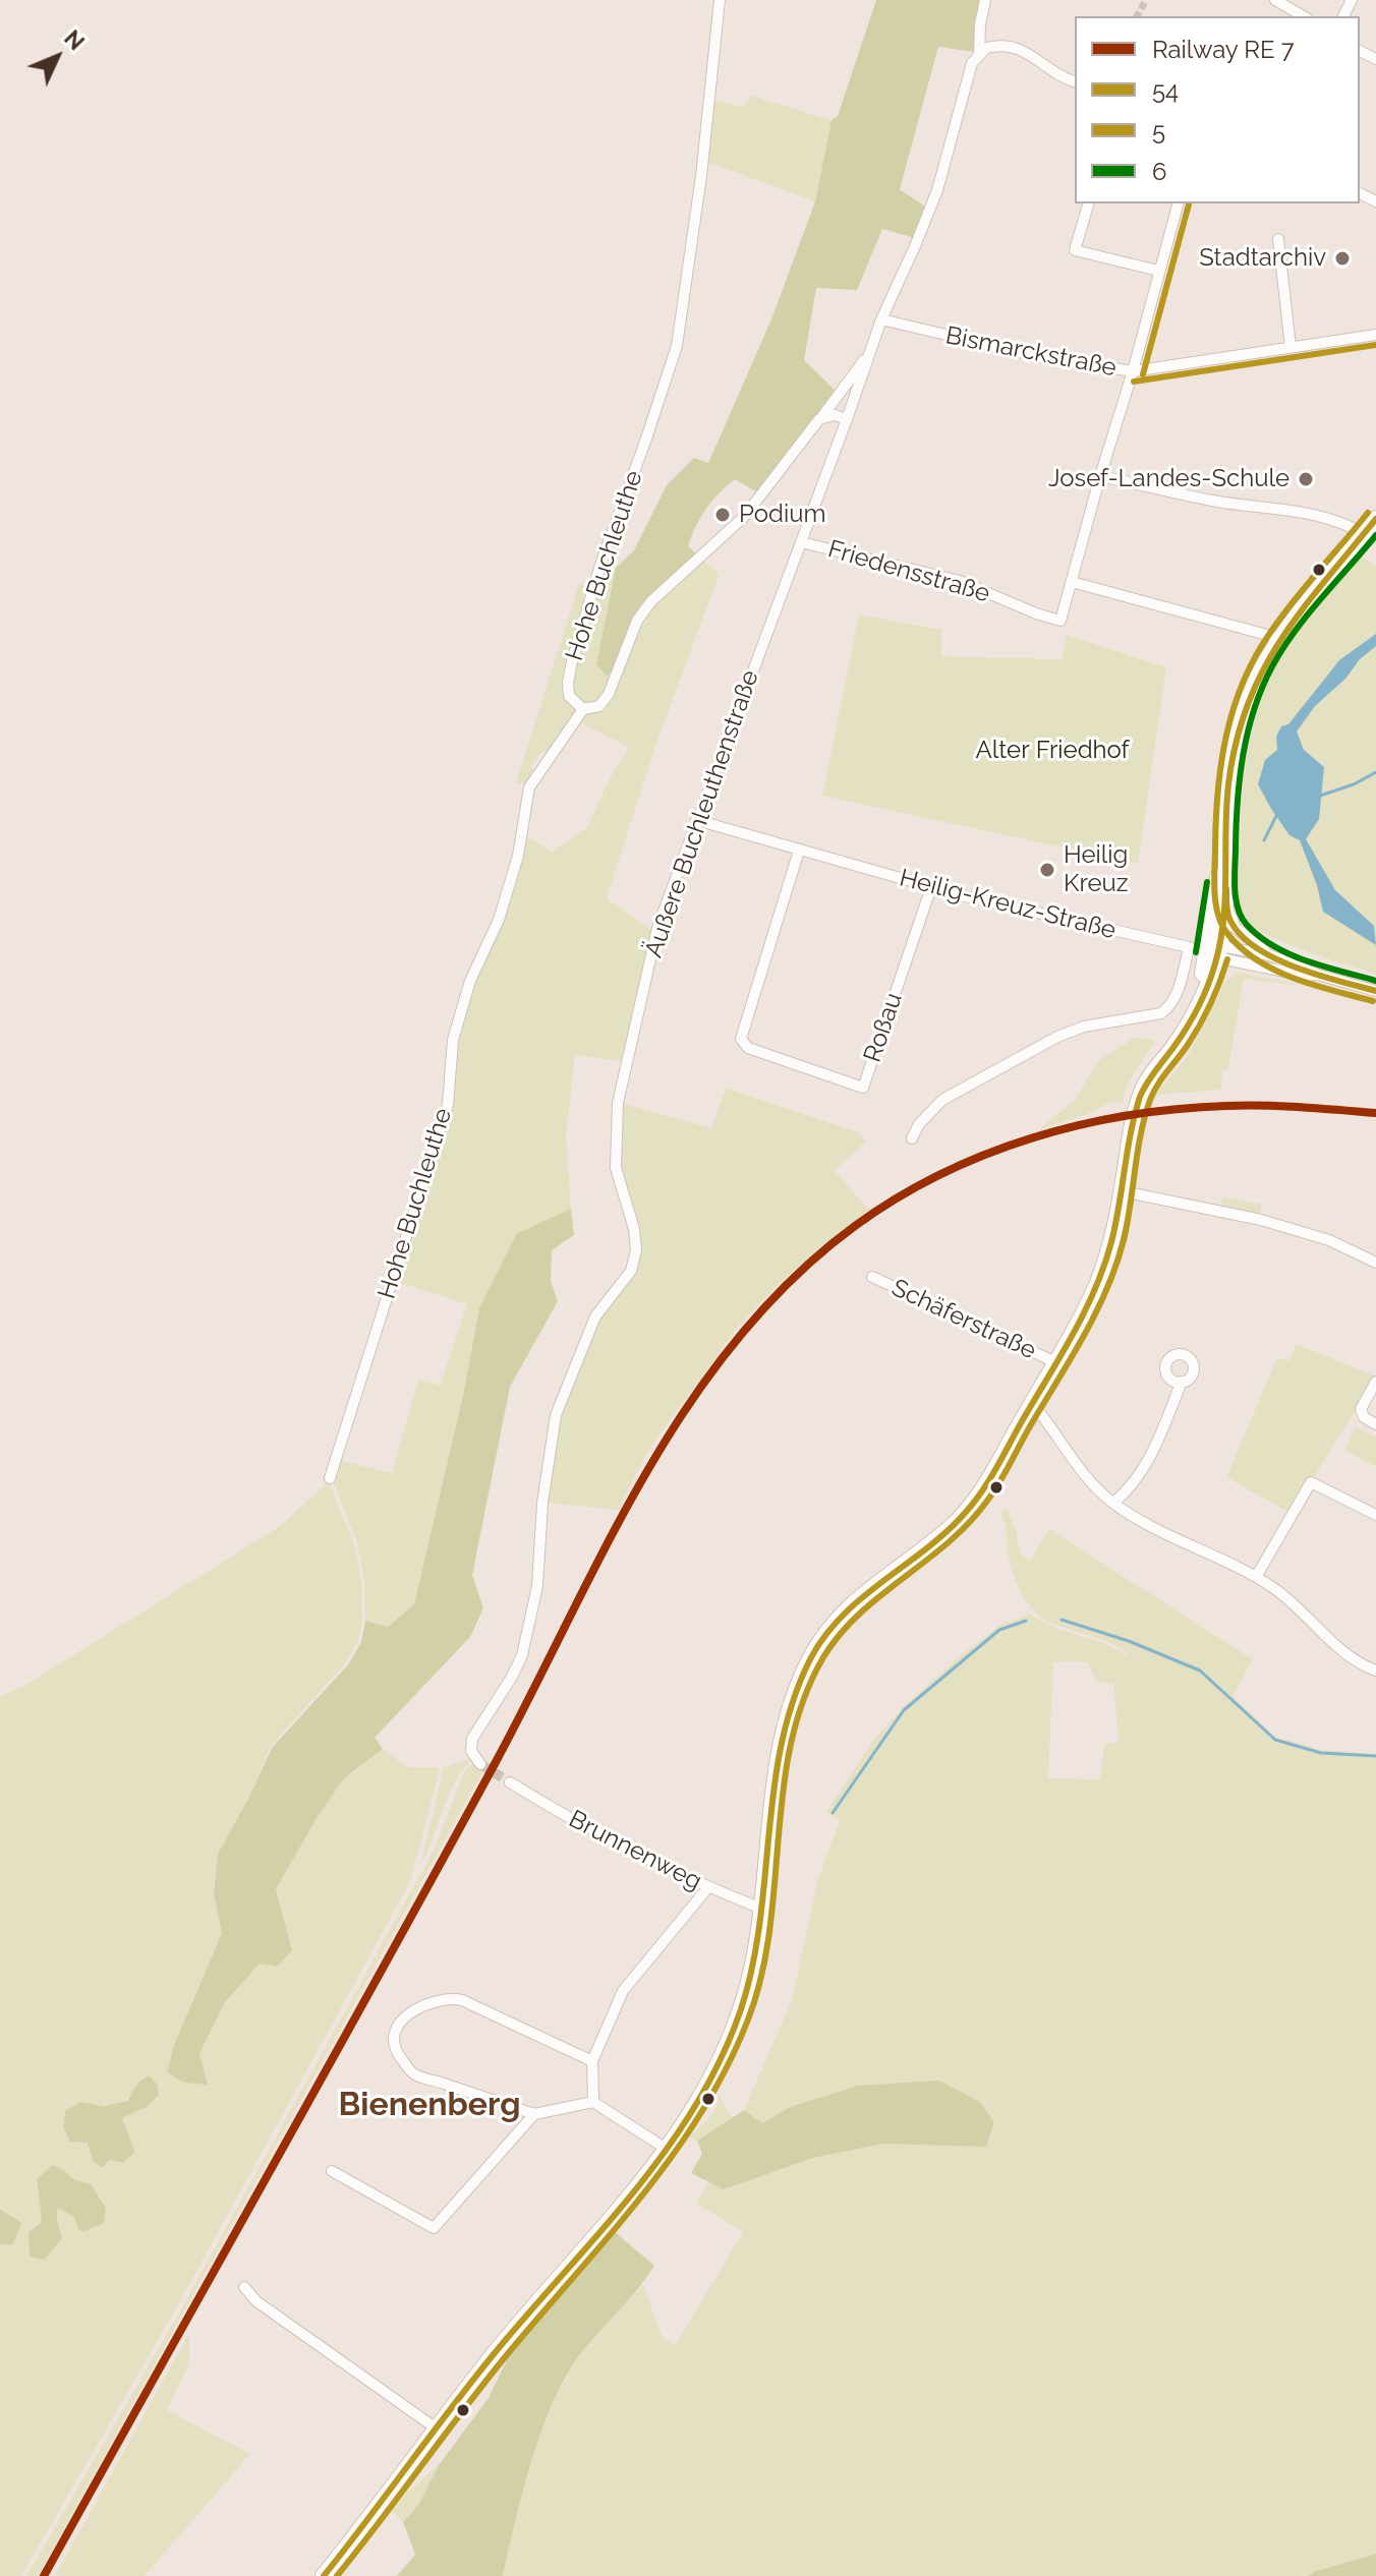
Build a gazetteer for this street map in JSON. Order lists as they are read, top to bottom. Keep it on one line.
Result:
{"streets":{"street":["Bismarckstraße","Hohe Buchleuthe","Friedensstraße","Äußere Buchleuthenstraße","Heilig-Kreuz-Straße","Roßau","Schäferstraße","Brunnenweg"]},"crossings":[["Bismarckstraße","Äußere Buchleuthenstraße"],["Friedensstraße","Äußere Buchleuthenstraße"],["Äußere Buchleuthenstraße","Heilig-Kreuz-Straße"],["Heilig-Kreuz-Straße","Roßau"]],"districts":["Bienenberg"],"parks":["Alter Friedhof"],"places":["Stadtarchiv","Josef-Landes-Schule","Podium","Heilig Kreuz"],"lines":["transit line 5","transit line 54","transit line 6"],"legend":["Railway RE 7","54","5","6"],"north":"top right"}
